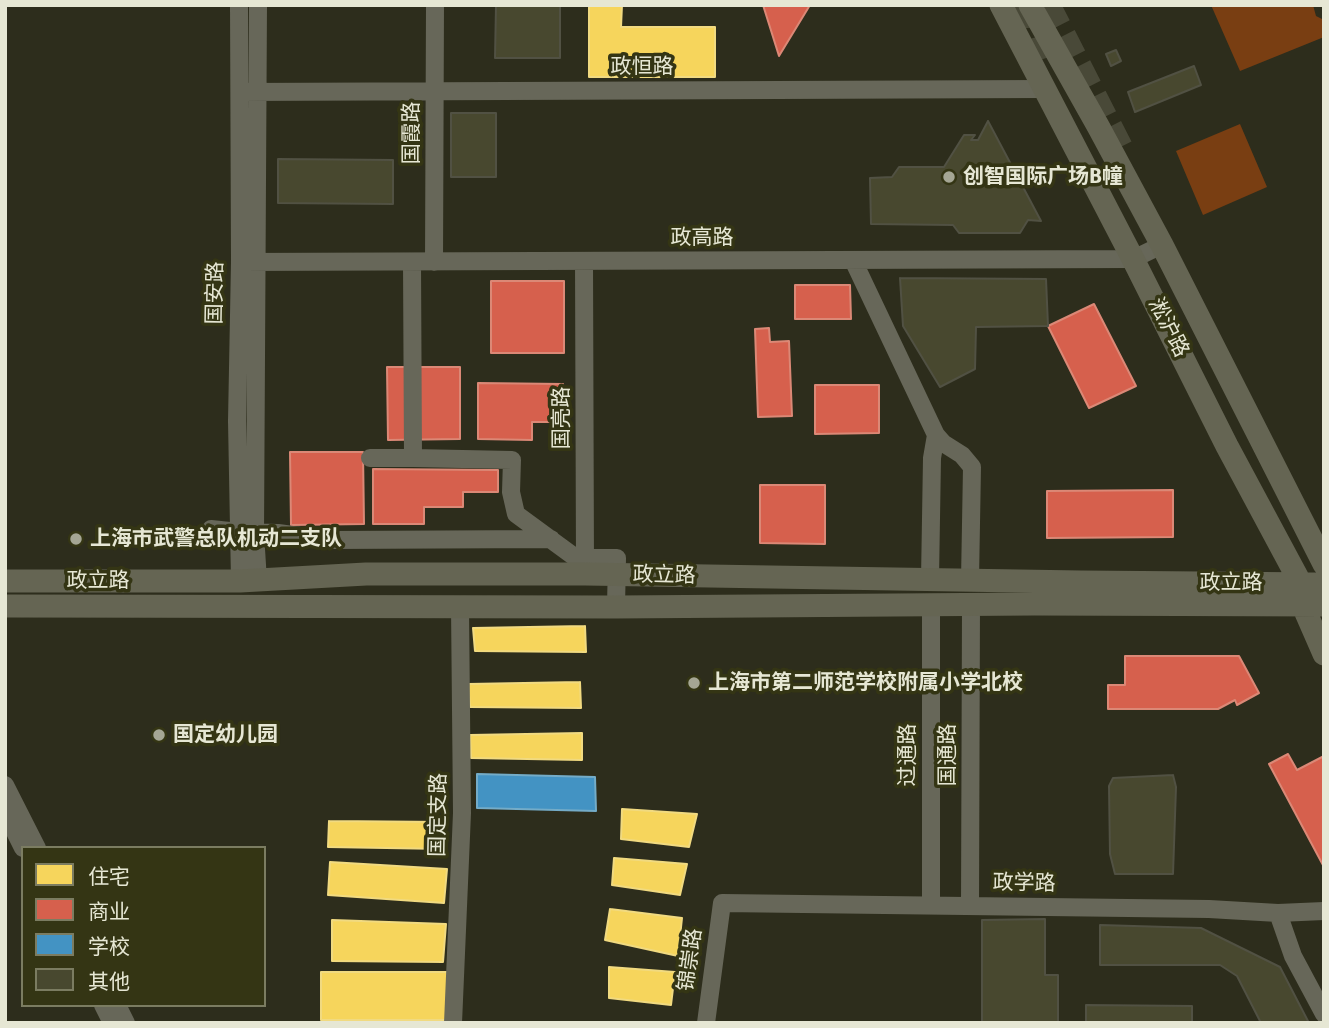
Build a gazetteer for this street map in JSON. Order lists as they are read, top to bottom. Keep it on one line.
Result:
{"streets":{"main road":["淞沪路","政立路"],"street":["政恒路","国霞路","政高路","国安路","国亮路","过通路","国通路","国定支路","政学路","锦崇路"]},"crossings":[["政恒路","国霞路"],["政恒路","国安路"],["政恒路","淞沪路"],["国霞路","政高路"],["政高路","国安路"],["政高路","淞沪路"],["政高路","国亮路"],["国安路","政立路"],["淞沪路","政立路"],["国亮路","政立路"],["政立路","过通路"],["政立路","国通路"],["政立路","国定支路"],["过通路","政学路"],["国通路","政学路"],["政学路","锦崇路"]],"places":["创智国际广场B幢","上海市武警总队机动二支队","上海市第二师范学校附属小学北校","国定幼儿园"],"legend":["住宅","商业","学校","其他"]}
